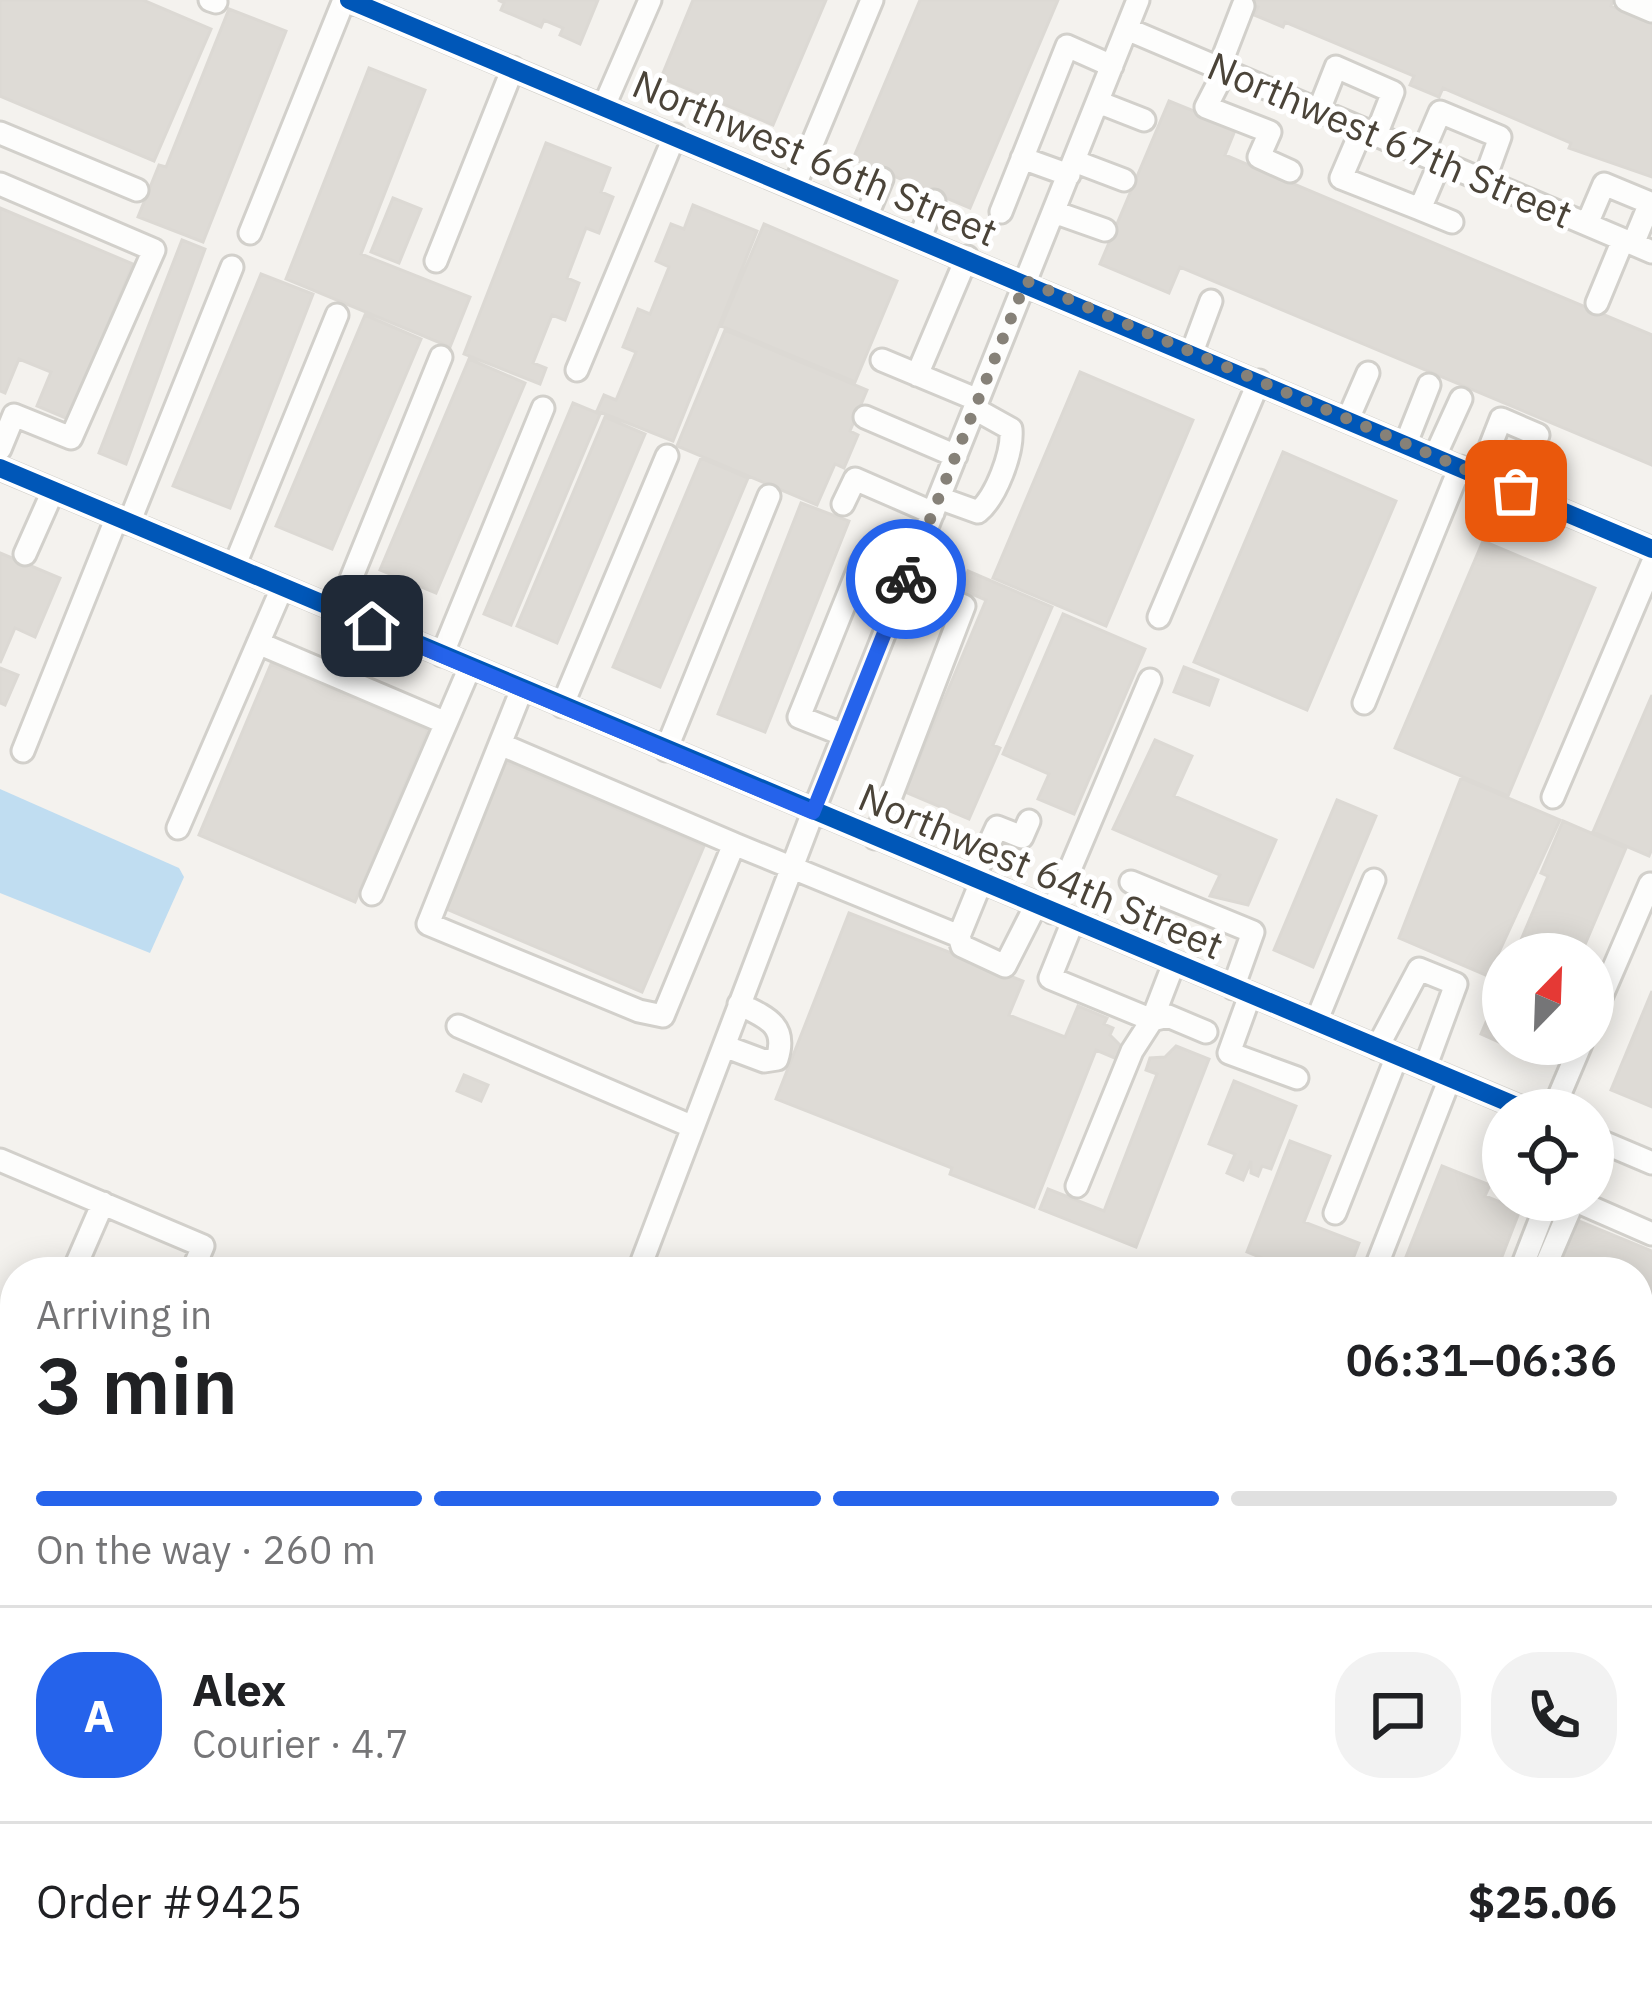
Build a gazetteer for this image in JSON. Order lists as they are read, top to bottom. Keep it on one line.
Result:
{"streets":{"street":["Northwest 67th Street","Northwest 66th Street","Northwest 64th Street"]},"north":"top right","page":{"heading":["3 min","Arriving in","06:31–06:36"],"panel":["Alex","Courier · 4.7","Order #9425","$25.06"],"bar":"On the way · 260 m","round":"A"}}
